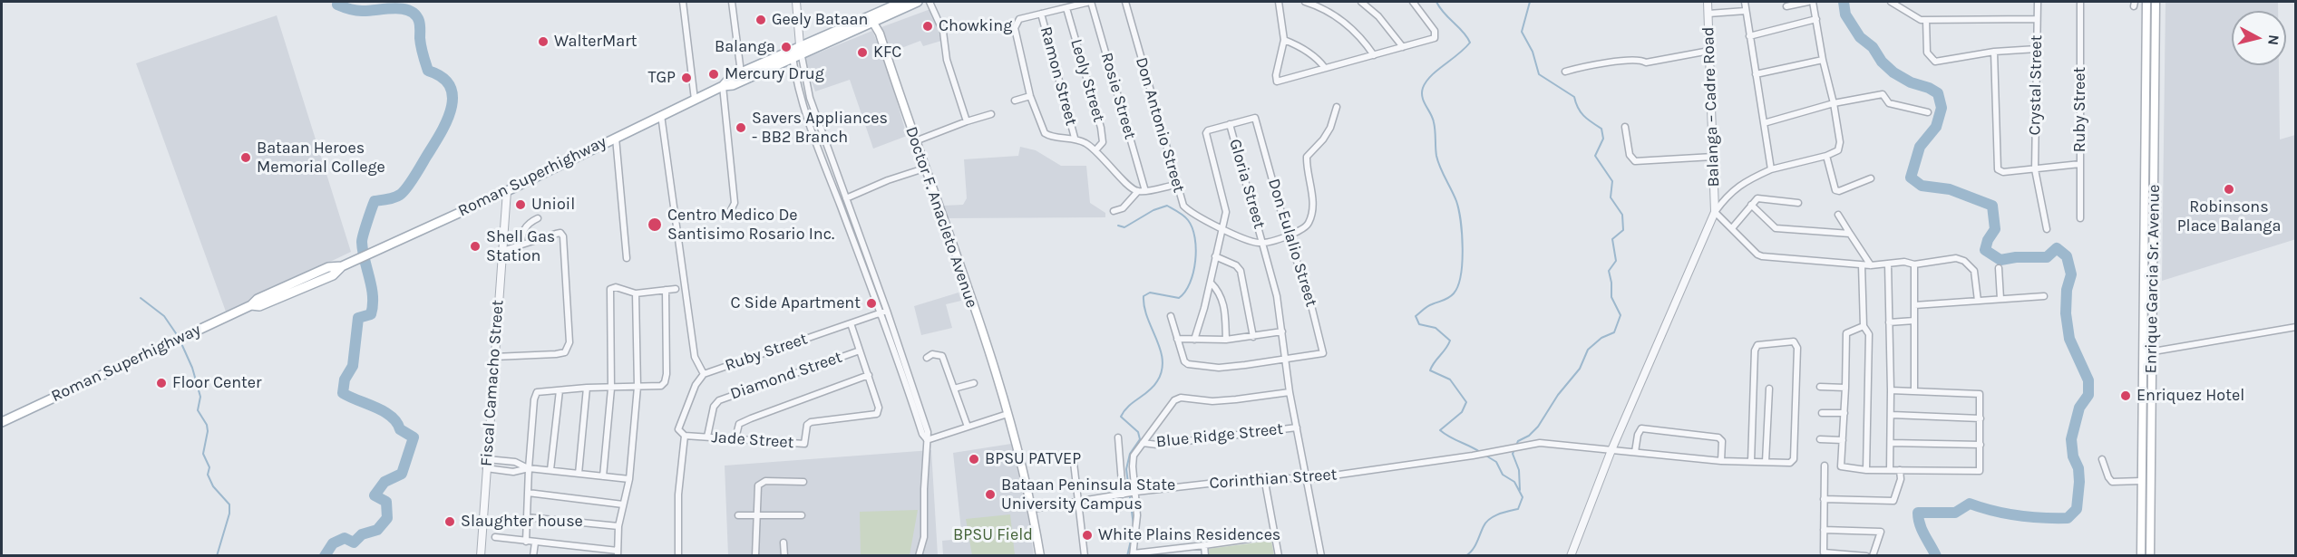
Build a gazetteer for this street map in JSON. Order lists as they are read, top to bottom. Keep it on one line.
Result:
{"streets":{"main road":["Roman Superhighway","Doctor F. Anacleto Avenue","Enrique Garcia Sr. Avenue"],"street":["Ramon Street","Leoly Street","Crystal Street","Rosie Street","Balanga – Cadre Road","Ruby Street","Don Antonio Street","Gloria Street","Don Eulalio Street","Diamond Street","Fiscal Camacho Street","Blue Ridge Street","Jade Street","Corinthian Street"]},"crossings":[["Ruby Street","Jade Street"],["Don Antonio Street","Gloria Street"],["Don Antonio Street","Don Eulalio Street"],["Roman Superhighway","Doctor F. Anacleto Avenue"],["Roman Superhighway","Fiscal Camacho Street"],["Gloria Street","Don Eulalio Street"],["Doctor F. Anacleto Avenue","Corinthian Street"],["Diamond Street","Jade Street"]],"parks":["BPSU Field"],"places":["Geely Bataan","Chowking","WalterMart","Balanga","KFC","Mercury Drug","TGP","Savers Appliances - BB2 Branch","Bataan Heroes Memorial College","Robinsons Place Balanga","Unioil","Centro Medico De Santisimo Rosario Inc.","Shell Gas Station","C Side Apartment","Floor Center","Enriquez Hotel","BPSU PATVEP","Bataan Peninsula State University Campus","Slaughter house","White Plains Residences"],"north":"right"}
